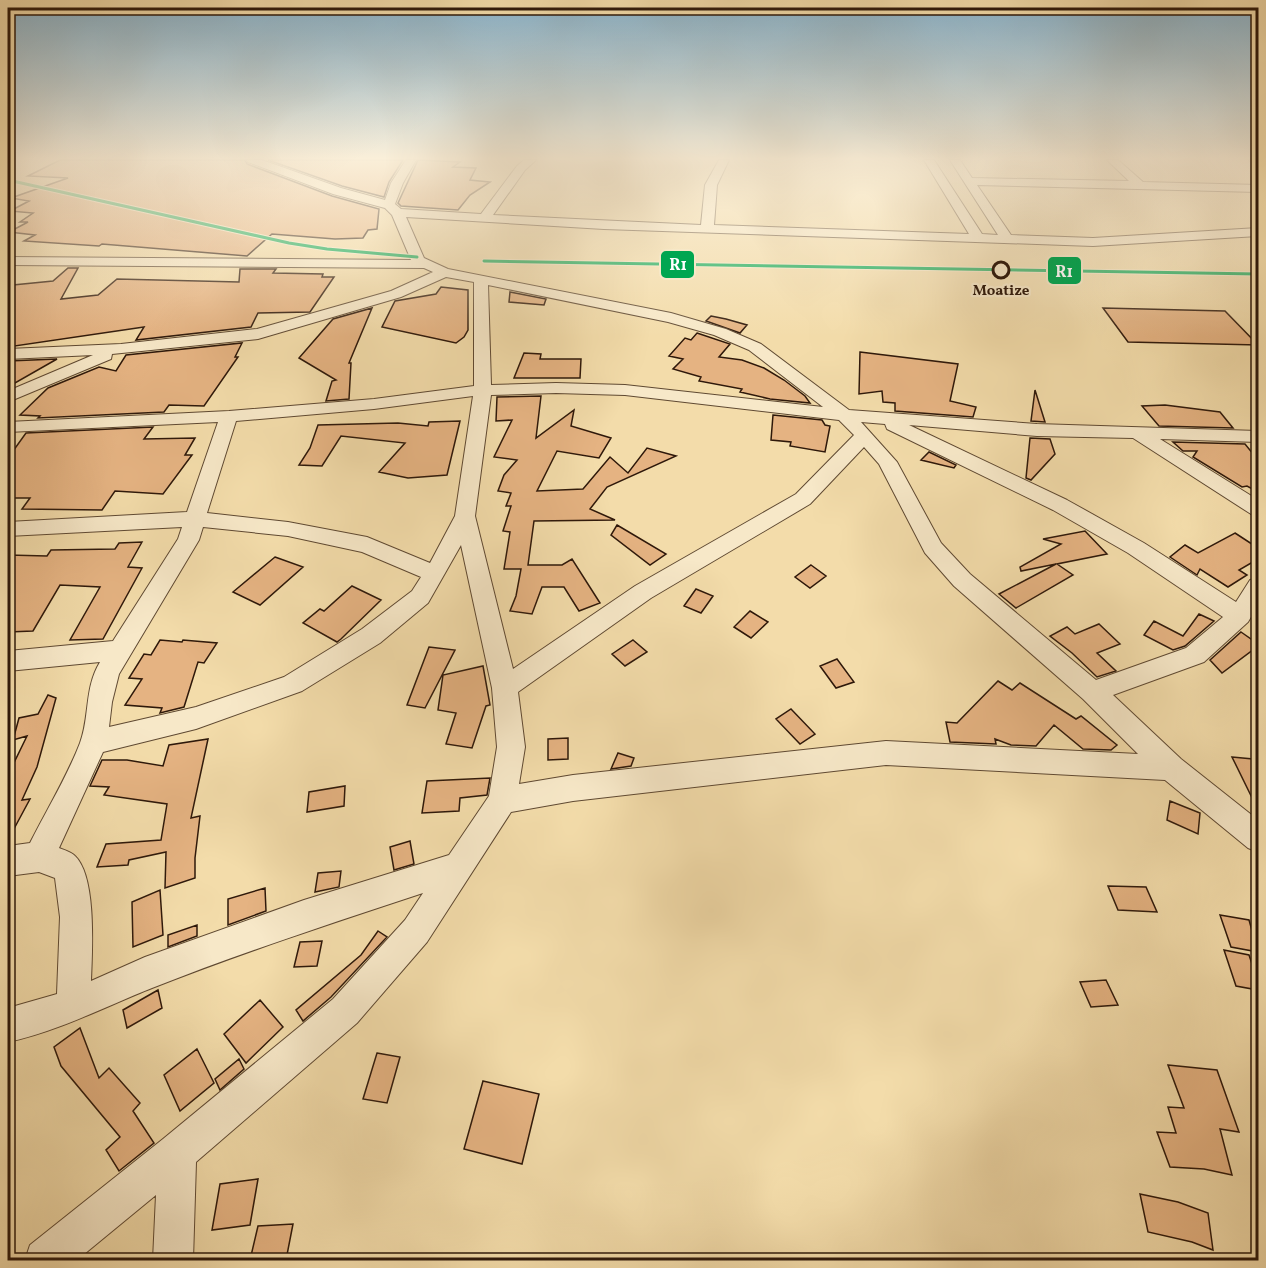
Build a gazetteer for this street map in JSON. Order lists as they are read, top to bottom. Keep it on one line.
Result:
{"places":["Moatize"],"lines":["transit line R1"]}
